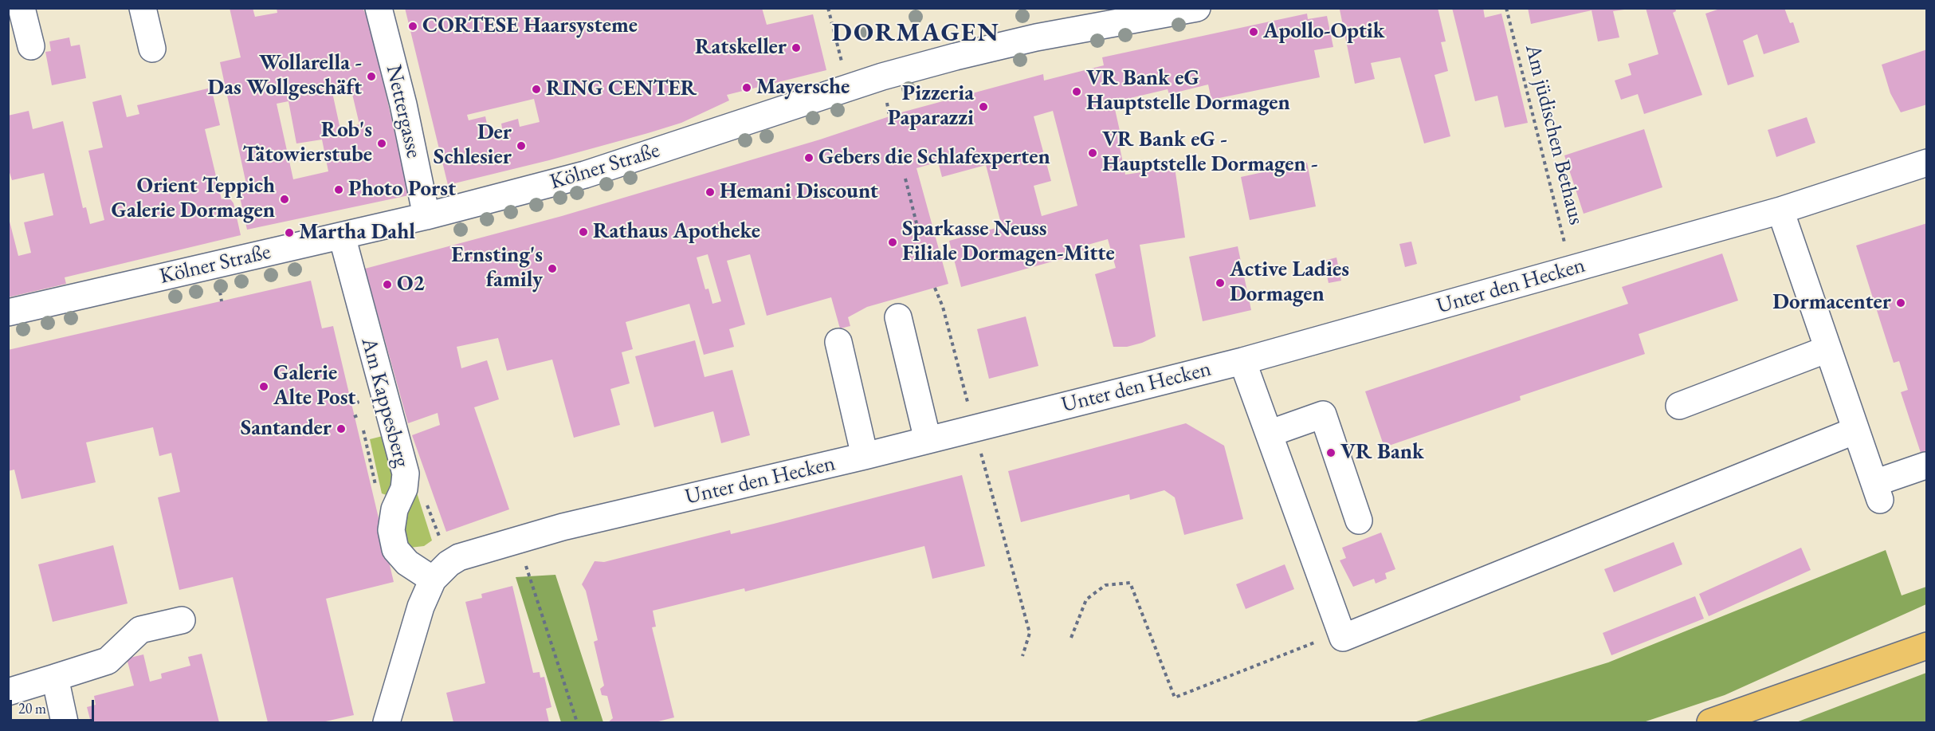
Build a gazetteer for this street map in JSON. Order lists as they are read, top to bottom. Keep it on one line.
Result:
{"streets":{"street":["Nettergasse","Kölner Straße","Unter den Hecken","Am Kappesberg"],"path":["Am jüdischen Bethaus"]},"crossings":[["Nettergasse","Kölner Straße"],["Am jüdischen Bethaus","Unter den Hecken"],["Kölner Straße","Am Kappesberg"],["Unter den Hecken","Am Kappesberg"]],"districts":["DORMAGEN"],"places":["CORTESE Haarsysteme","Apollo-Optik","Ratskeller","Wollarella - Das Wollgeschäft","Mayersche","RING CENTER","VR Bank eG Hauptstelle Dormagen","Pizzeria Paparazzi","Rob's Tätowierstube","Der Schlesier","VR Bank eG - Hauptstelle Dormagen -","Gebers die Schlafexperten","Photo Porst","Hemani Discount","Orient Teppich Galerie Dormagen","Rathaus Apotheke","Martha Dahl","Sparkasse Neuss Filiale Dormagen-Mitte","Ernsting's family","Active Ladies Dormagen","O2","Dormacenter","Galerie Alte Post","Santander","VR Bank"],"scale_bar":"20 m"}
